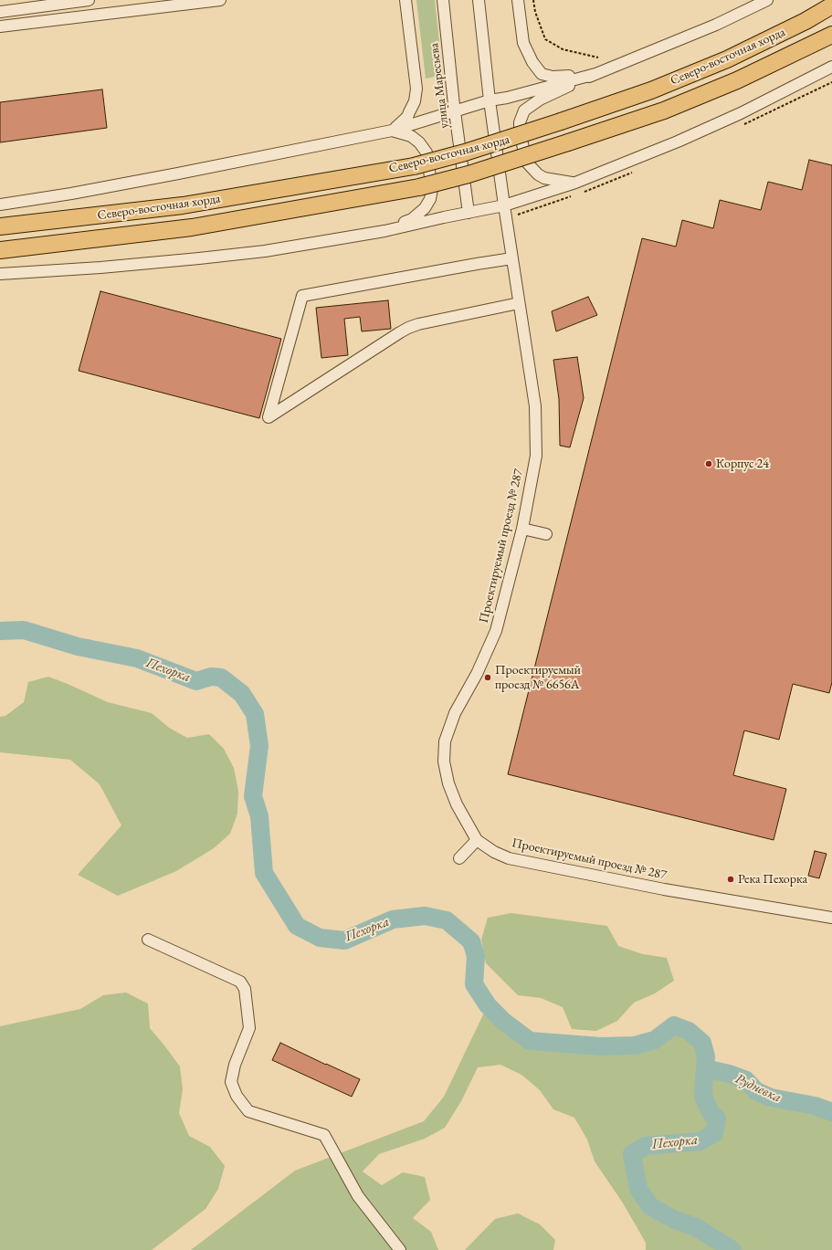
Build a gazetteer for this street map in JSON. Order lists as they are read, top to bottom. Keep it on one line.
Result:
{"streets":{"highway":["Северо-восточная хорда"],"street":["улица Маресьева","Проектируемый проезд № 287"]},"water":["Пехорка","Рудневка"],"places":["Корпус 24","Проектируемый проезд № 6656А","Река Пехорка"]}
